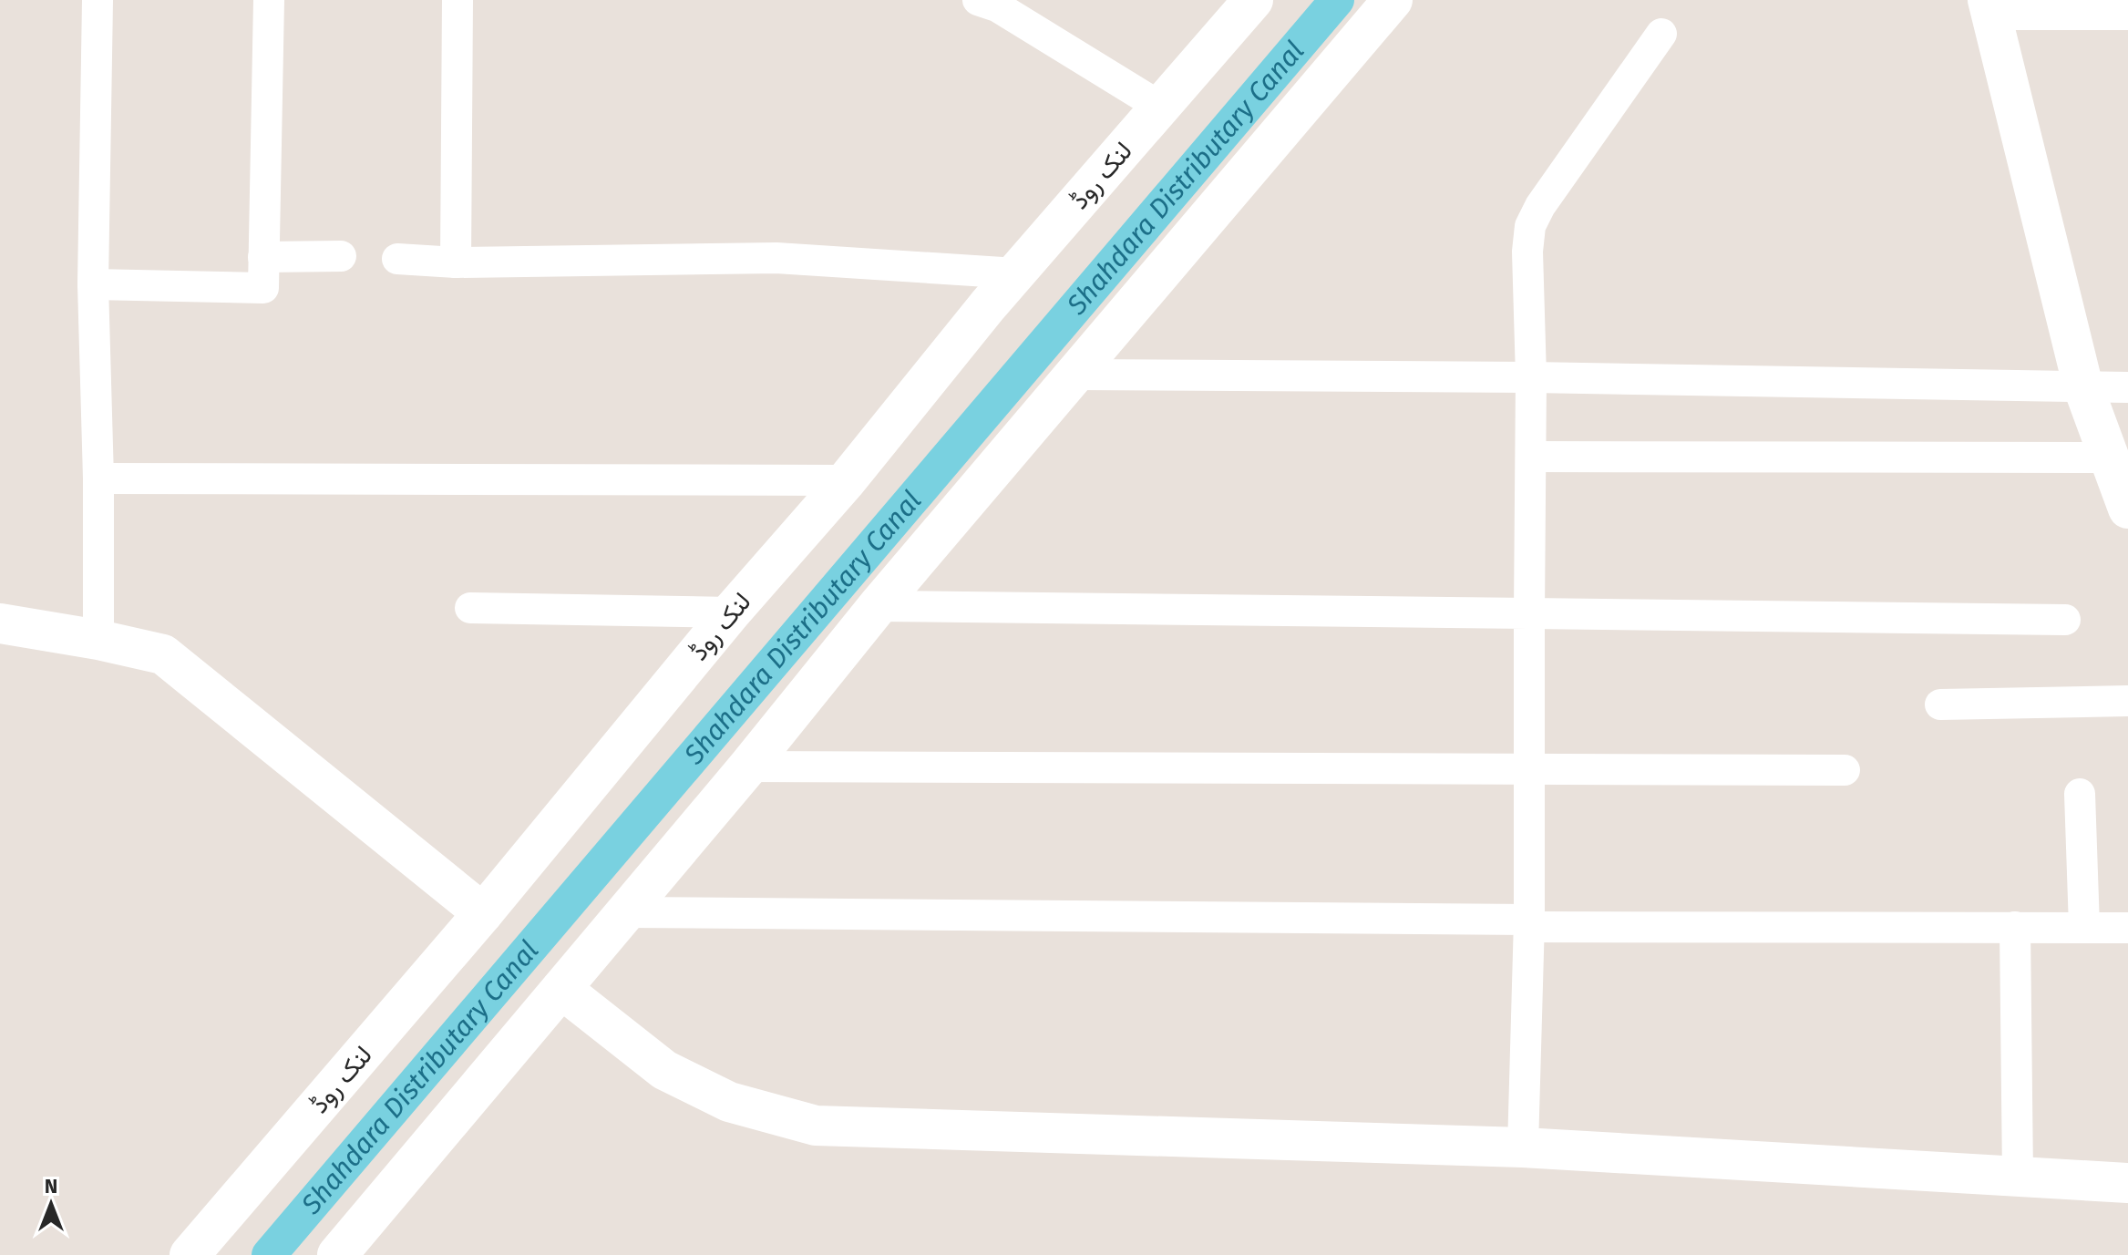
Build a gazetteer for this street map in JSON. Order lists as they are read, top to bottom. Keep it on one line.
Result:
{"streets":{"main road":["لنک روڈ"]},"water":["Shahdara Distributary Canal"],"north":"top"}
